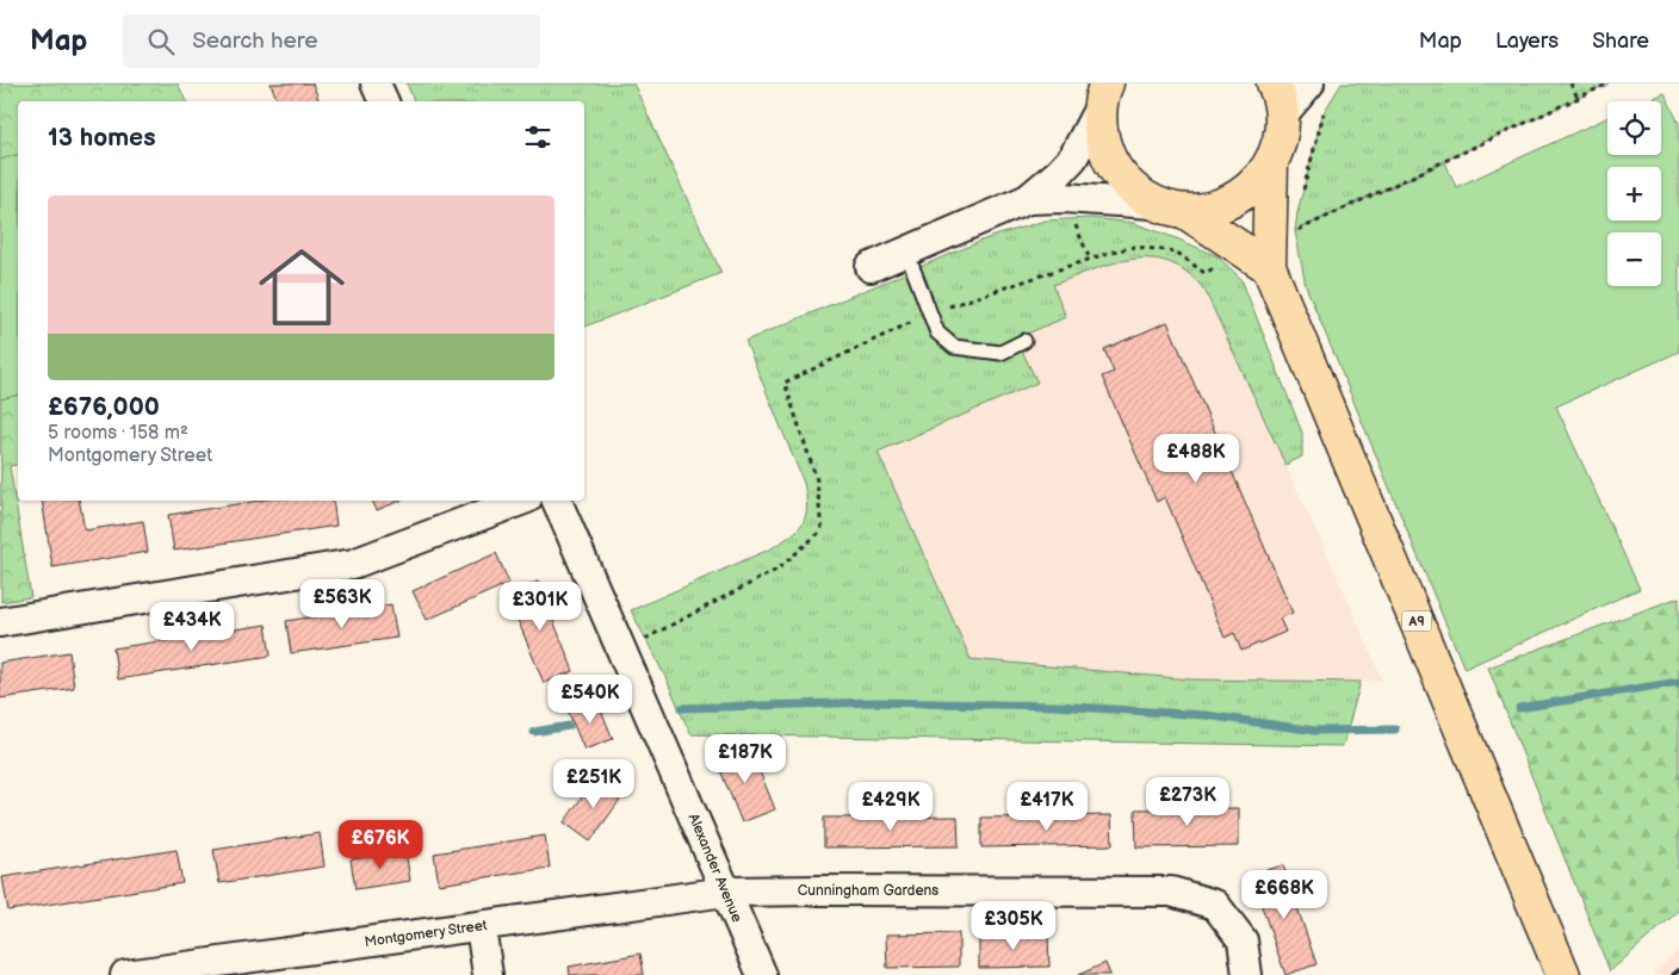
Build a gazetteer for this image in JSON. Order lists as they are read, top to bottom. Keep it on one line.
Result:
{"streets":{"main road":["A9"],"street":["Alexander Avenue","Cunningham Gardens","Montgomery Street"]},"crossings":[["Alexander Avenue","Cunningham Gardens"],["Alexander Avenue","Montgomery Street"],["Cunningham Gardens","Montgomery Street"]],"page":{"header":"Map","search":"Search here","nav":["Map","Layers","Share"],"map_buttons":["+","−"],"heading":"13 homes","list":[{"name":"£676,000","note":"5 rooms · 158 m² · Montgomery Street"}],"price":["£488K","£563K","£301K","£434K","£540K","£187K","£251K","£273K","£429K","£417K","£676K","£668K","£305K"]}}
